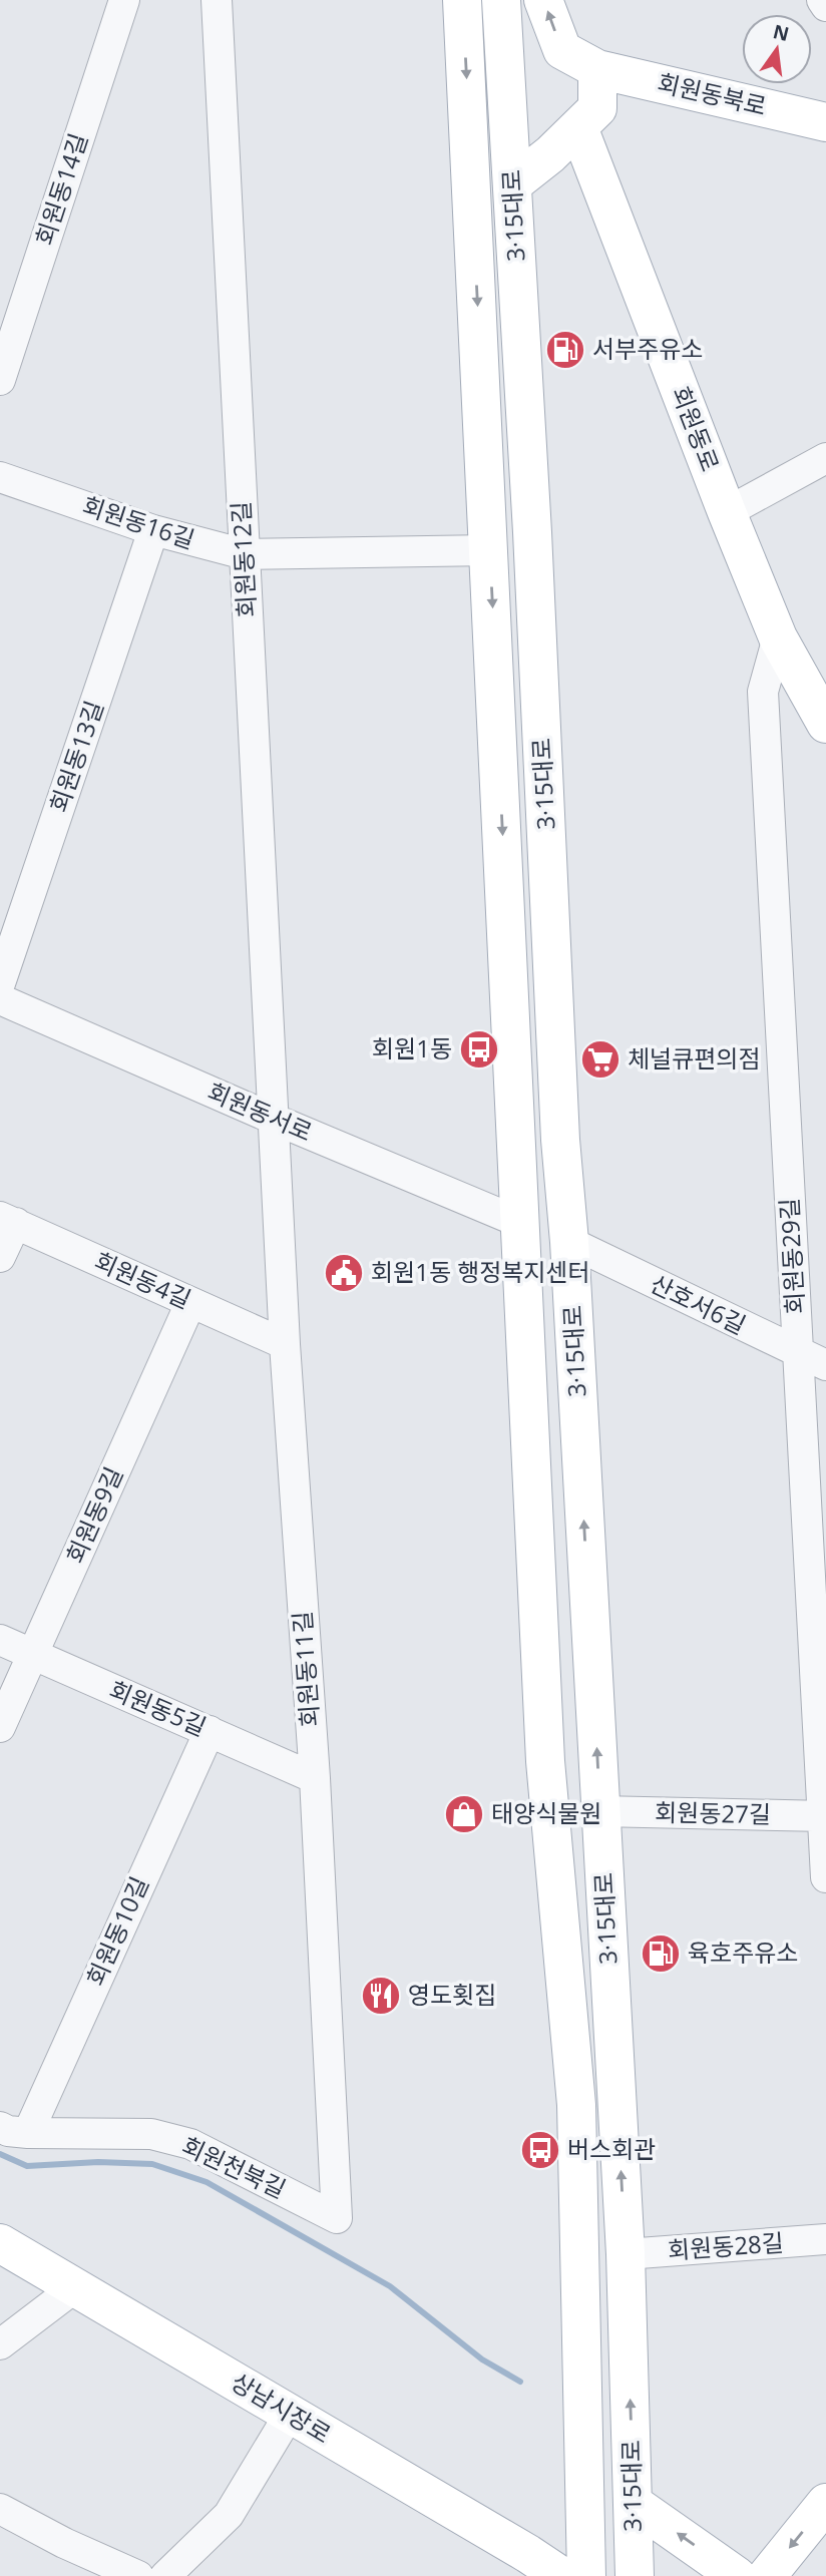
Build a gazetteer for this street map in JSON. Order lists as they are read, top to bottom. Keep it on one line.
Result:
{"streets":{"main road":["회원동북로","3·15대로","회원동로","상남시장로"],"street":["회원동14길","회원동16길","회원동12길","회원동13길","회원동서로","회원동29길","회원동4길","산호서6길","회원동9길","회원동11길","회원동5길","회원동27길","회원동10길","회원천북길","회원동28길"]},"crossings":[["3·15대로","회원동16길"],["3·15대로","회원동서로"],["3·15대로","산호서6길"],["3·15대로","회원동27길"],["3·15대로","회원동28길"],["회원동로","회원동29길"],["회원동16길","회원동12길"],["회원동16길","회원동13길"],["회원동12길","회원동서로"],["회원동12길","회원동11길"],["회원동서로","회원동11길"],["회원동29길","산호서6길"],["회원동29길","회원동27길"],["회원동4길","회원동9길"],["회원동4길","회원동11길"],["회원동9길","회원동5길"],["회원동11길","회원동5길"],["회원동11길","회원천북길"],["회원동5길","회원동10길"],["회원동10길","회원천북길"]],"places":{"fuel station":["서부주유소","육호주유소"],"bus stop":["회원1동","버스회관"],"supermarket":["체널큐편의점"],"public building":["회원1동 행정복지센터"],"shop":["태양식물원"],"restaurant":["영도횟집"]},"north":"top"}
